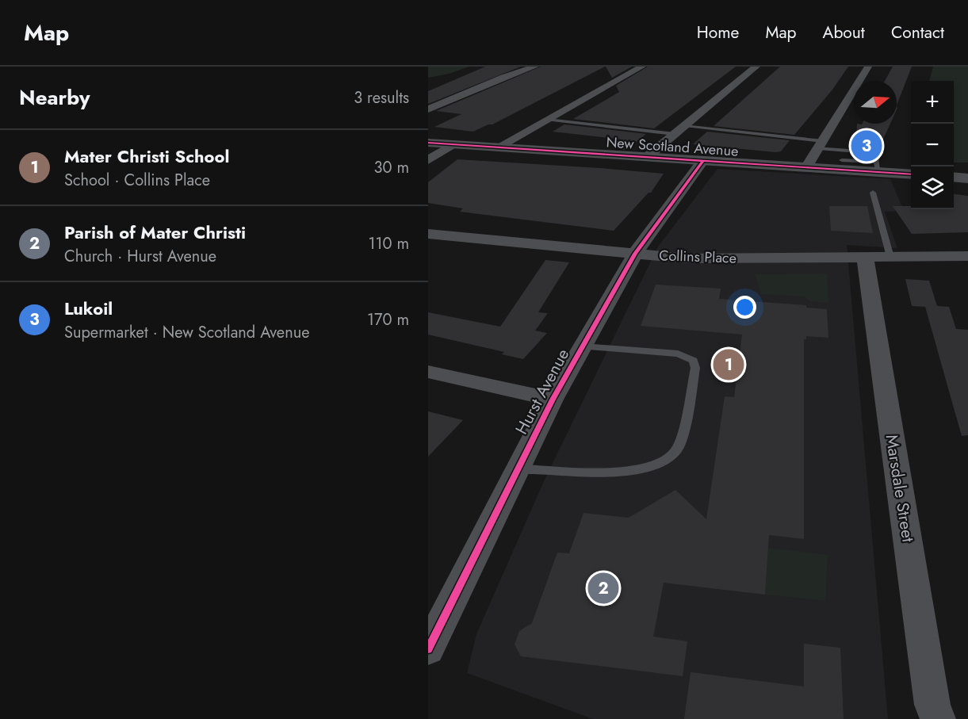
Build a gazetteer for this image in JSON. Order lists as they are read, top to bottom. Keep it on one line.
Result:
{"streets":{"street":["New Scotland Avenue","Collins Place","Hurst Avenue","Marsdale Street"]},"crossings":[["New Scotland Avenue","Hurst Avenue"],["Collins Place","Hurst Avenue"],["Collins Place","Marsdale Street"]],"north":"right","page":{"header":"Map","nav":["Home","Map","About","Contact"],"heading":["Nearby","3 results"],"map_buttons":["+","−"],"list":[{"mark":"1","name":"Mater Christi School","note":"School · Collins Place","value":"30 m"},{"mark":"2","name":"Parish of Mater Christi","note":"Church · Hurst Avenue","value":"110 m"},{"mark":"3","name":"Lukoil","note":"Supermarket · New Scotland Avenue","value":"170 m"}],"pins":["3","1","2"]}}
